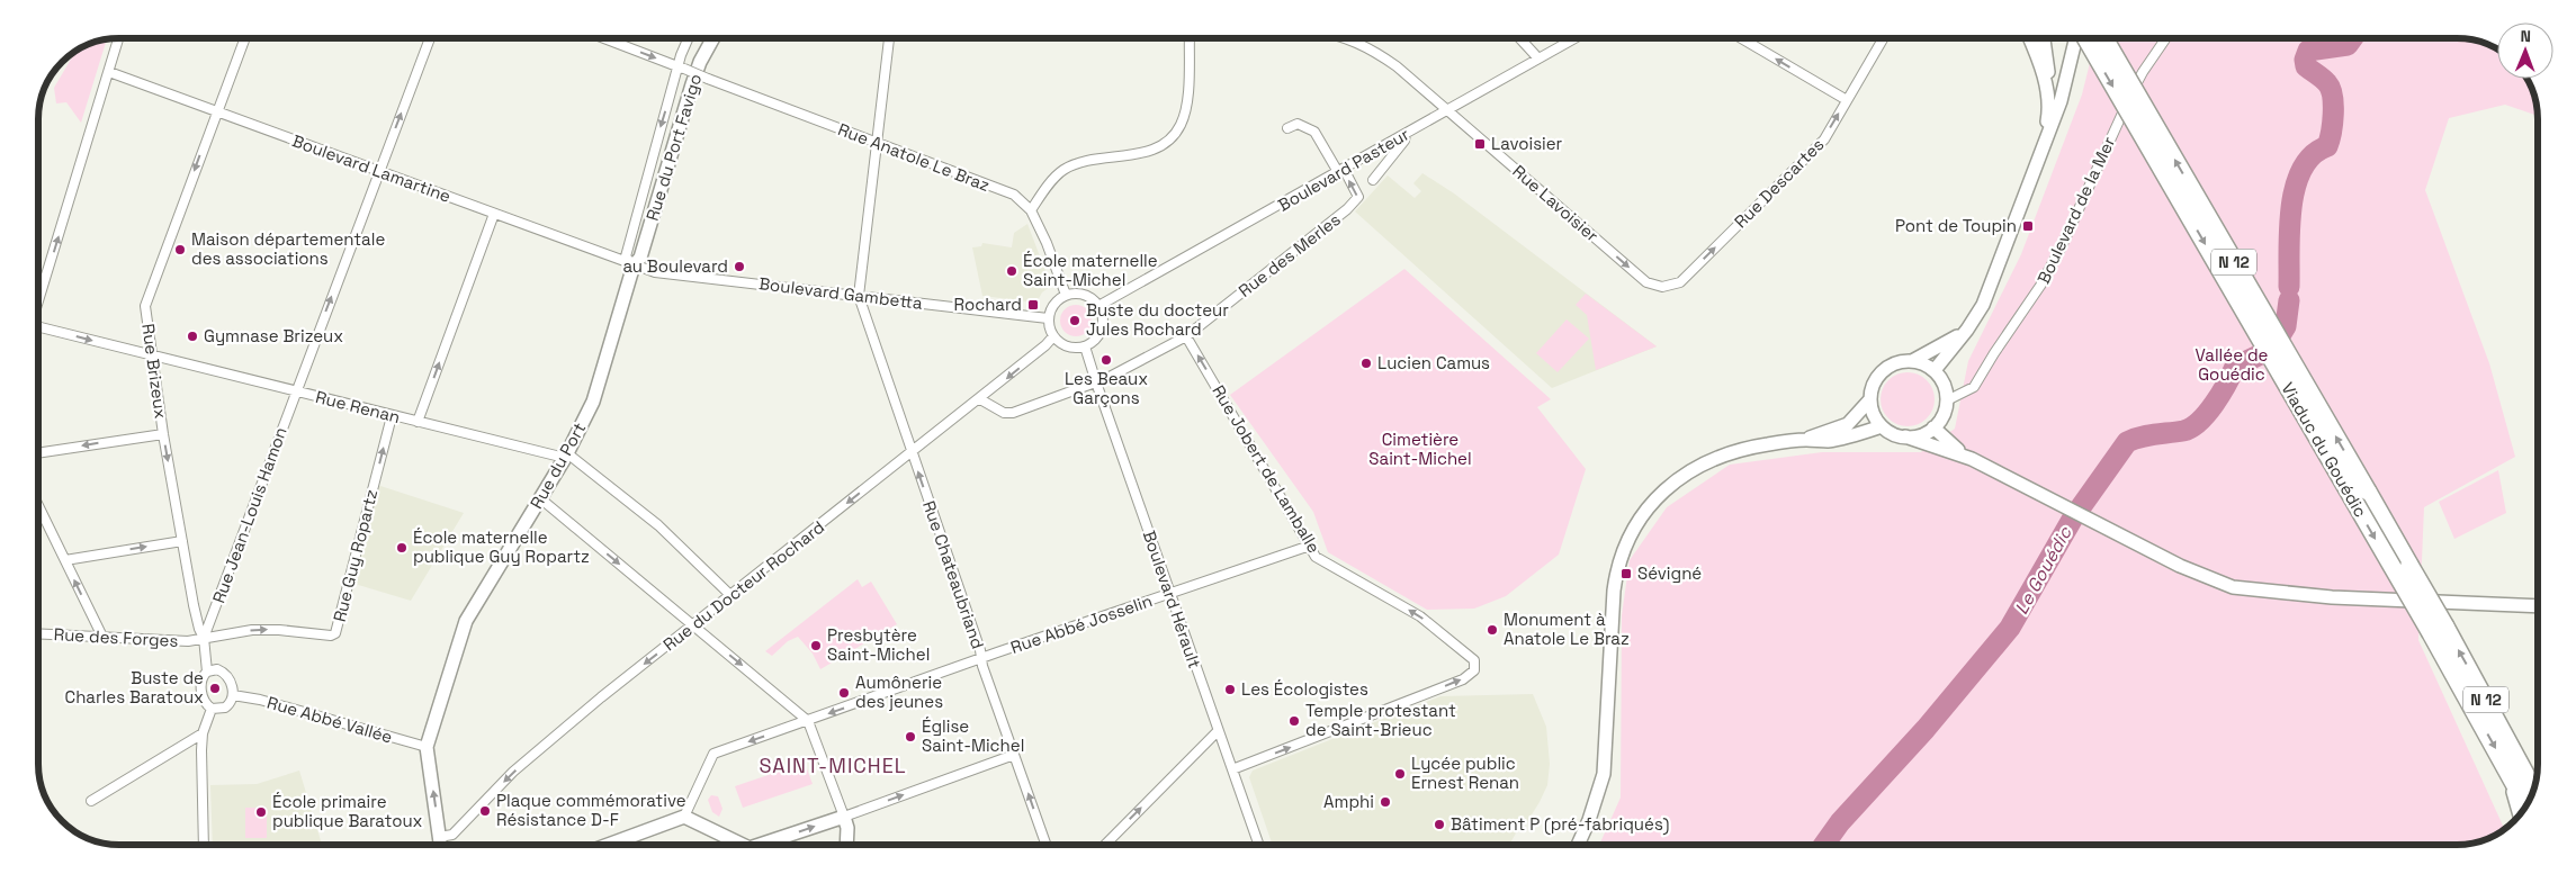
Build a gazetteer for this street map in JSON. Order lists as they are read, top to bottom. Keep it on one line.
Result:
{"streets":{"highway":["N 12","Viaduc du Gouédic"],"street":["Rue du Port Favigo","Rue Anatole Le Braz","Boulevard Lamartine","Boulevard Pasteur","Rue Descartes","Rue Lavoisier","Boulevard de la Mer","Rue des Merles","Boulevard Gambetta","Rue Brizeux","Rue Renan","Rue du Port","Rue Jobert de Lamballe","Rue Jean-Louis Hamon","Rue Guy Ropartz","Rue Chateaubriand","Rue du Docteur Rochard","Boulevard Hérault","Rue Abbé Josselin","Rue des Forges","Rue Abbé Vallée"]},"crossings":[["Rue du Port Favigo","Boulevard Lamartine"],["Rue du Port Favigo","Boulevard Gambetta"],["Rue du Port Favigo","Rue du Port"],["Rue Anatole Le Braz","Boulevard Pasteur"],["Rue Anatole Le Braz","Boulevard Gambetta"],["Rue Anatole Le Braz","Rue du Docteur Rochard"],["Rue Anatole Le Braz","Boulevard Hérault"],["Boulevard Lamartine","Boulevard Gambetta"],["Boulevard Lamartine","Rue Brizeux"],["Boulevard Lamartine","Rue du Port"],["Boulevard Lamartine","Rue Jean-Louis Hamon"],["Boulevard Pasteur","Rue Lavoisier"],["Boulevard Pasteur","Rue des Merles"],["Boulevard Pasteur","Boulevard Gambetta"],["Boulevard Pasteur","Rue du Docteur Rochard"],["Boulevard Pasteur","Boulevard Hérault"],["Rue Descartes","Rue Lavoisier"],["Rue des Merles","Rue Jobert de Lamballe"],["Rue des Merles","Rue du Docteur Rochard"],["Rue des Merles","Boulevard Hérault"],["N 12","Viaduc du Gouédic"],["Boulevard Gambetta","Rue du Port"],["Boulevard Gambetta","Rue Chateaubriand"],["Boulevard Gambetta","Rue du Docteur Rochard"],["Boulevard Gambetta","Boulevard Hérault"],["Rue Brizeux","Rue Renan"],["Rue Brizeux","Rue Jean-Louis Hamon"],["Rue Brizeux","Rue Guy Ropartz"],["Rue Brizeux","Rue des Forges"],["Rue Renan","Rue du Port"],["Rue Renan","Rue Jean-Louis Hamon"],["Rue Renan","Rue Guy Ropartz"],["Rue du Port","Rue du Docteur Rochard"],["Rue du Port","Rue Abbé Vallée"],["Rue Jobert de Lamballe","Boulevard Hérault"],["Rue Jobert de Lamballe","Rue Abbé Josselin"],["Rue Jean-Louis Hamon","Rue Guy Ropartz"],["Rue Jean-Louis Hamon","Rue des Forges"],["Rue Guy Ropartz","Rue des Forges"],["Rue Chateaubriand","Rue du Docteur Rochard"],["Rue Chateaubriand","Rue Abbé Josselin"],["Rue du Docteur Rochard","Boulevard Hérault"],["Boulevard Hérault","Rue Abbé Josselin"]],"one_way":["Rue Descartes","Rue Lavoisier","Rue des Merles","Rue Brizeux","Rue Jean-Louis Hamon","Rue Guy Ropartz","Rue Chateaubriand","Rue du Docteur Rochard","Rue Abbé Josselin"],"districts":["SAINT-MICHEL"],"water":["Le Gouédic"],"parks":["Vallée de Gouédic","Cimetière Saint-Michel"],"places":{"transit":["Lavoisier","Pont de Toupin","Rochard","Sévigné"],"other":["Maison départementale des associations","au Boulevard","École maternelle Saint-Michel","Buste du docteur Jules Rochard","Gymnase Brizeux","Les Beaux Garçons","Lucien Camus","École maternelle publique Guy Ropartz","Monument à Anatole Le Braz","Presbytère Saint-Michel","Buste de Charles Baratoux","Les Écologistes","Aumônerie des jeunes","Temple protestant de Saint-Brieuc","Église Saint-Michel","Lycée public Ernest Renan","Amphi","Plaque commémorative Résistance D-F","École primaire publique Baratoux","Bâtiment P (pré-fabriqués)"]},"north":"top"}
